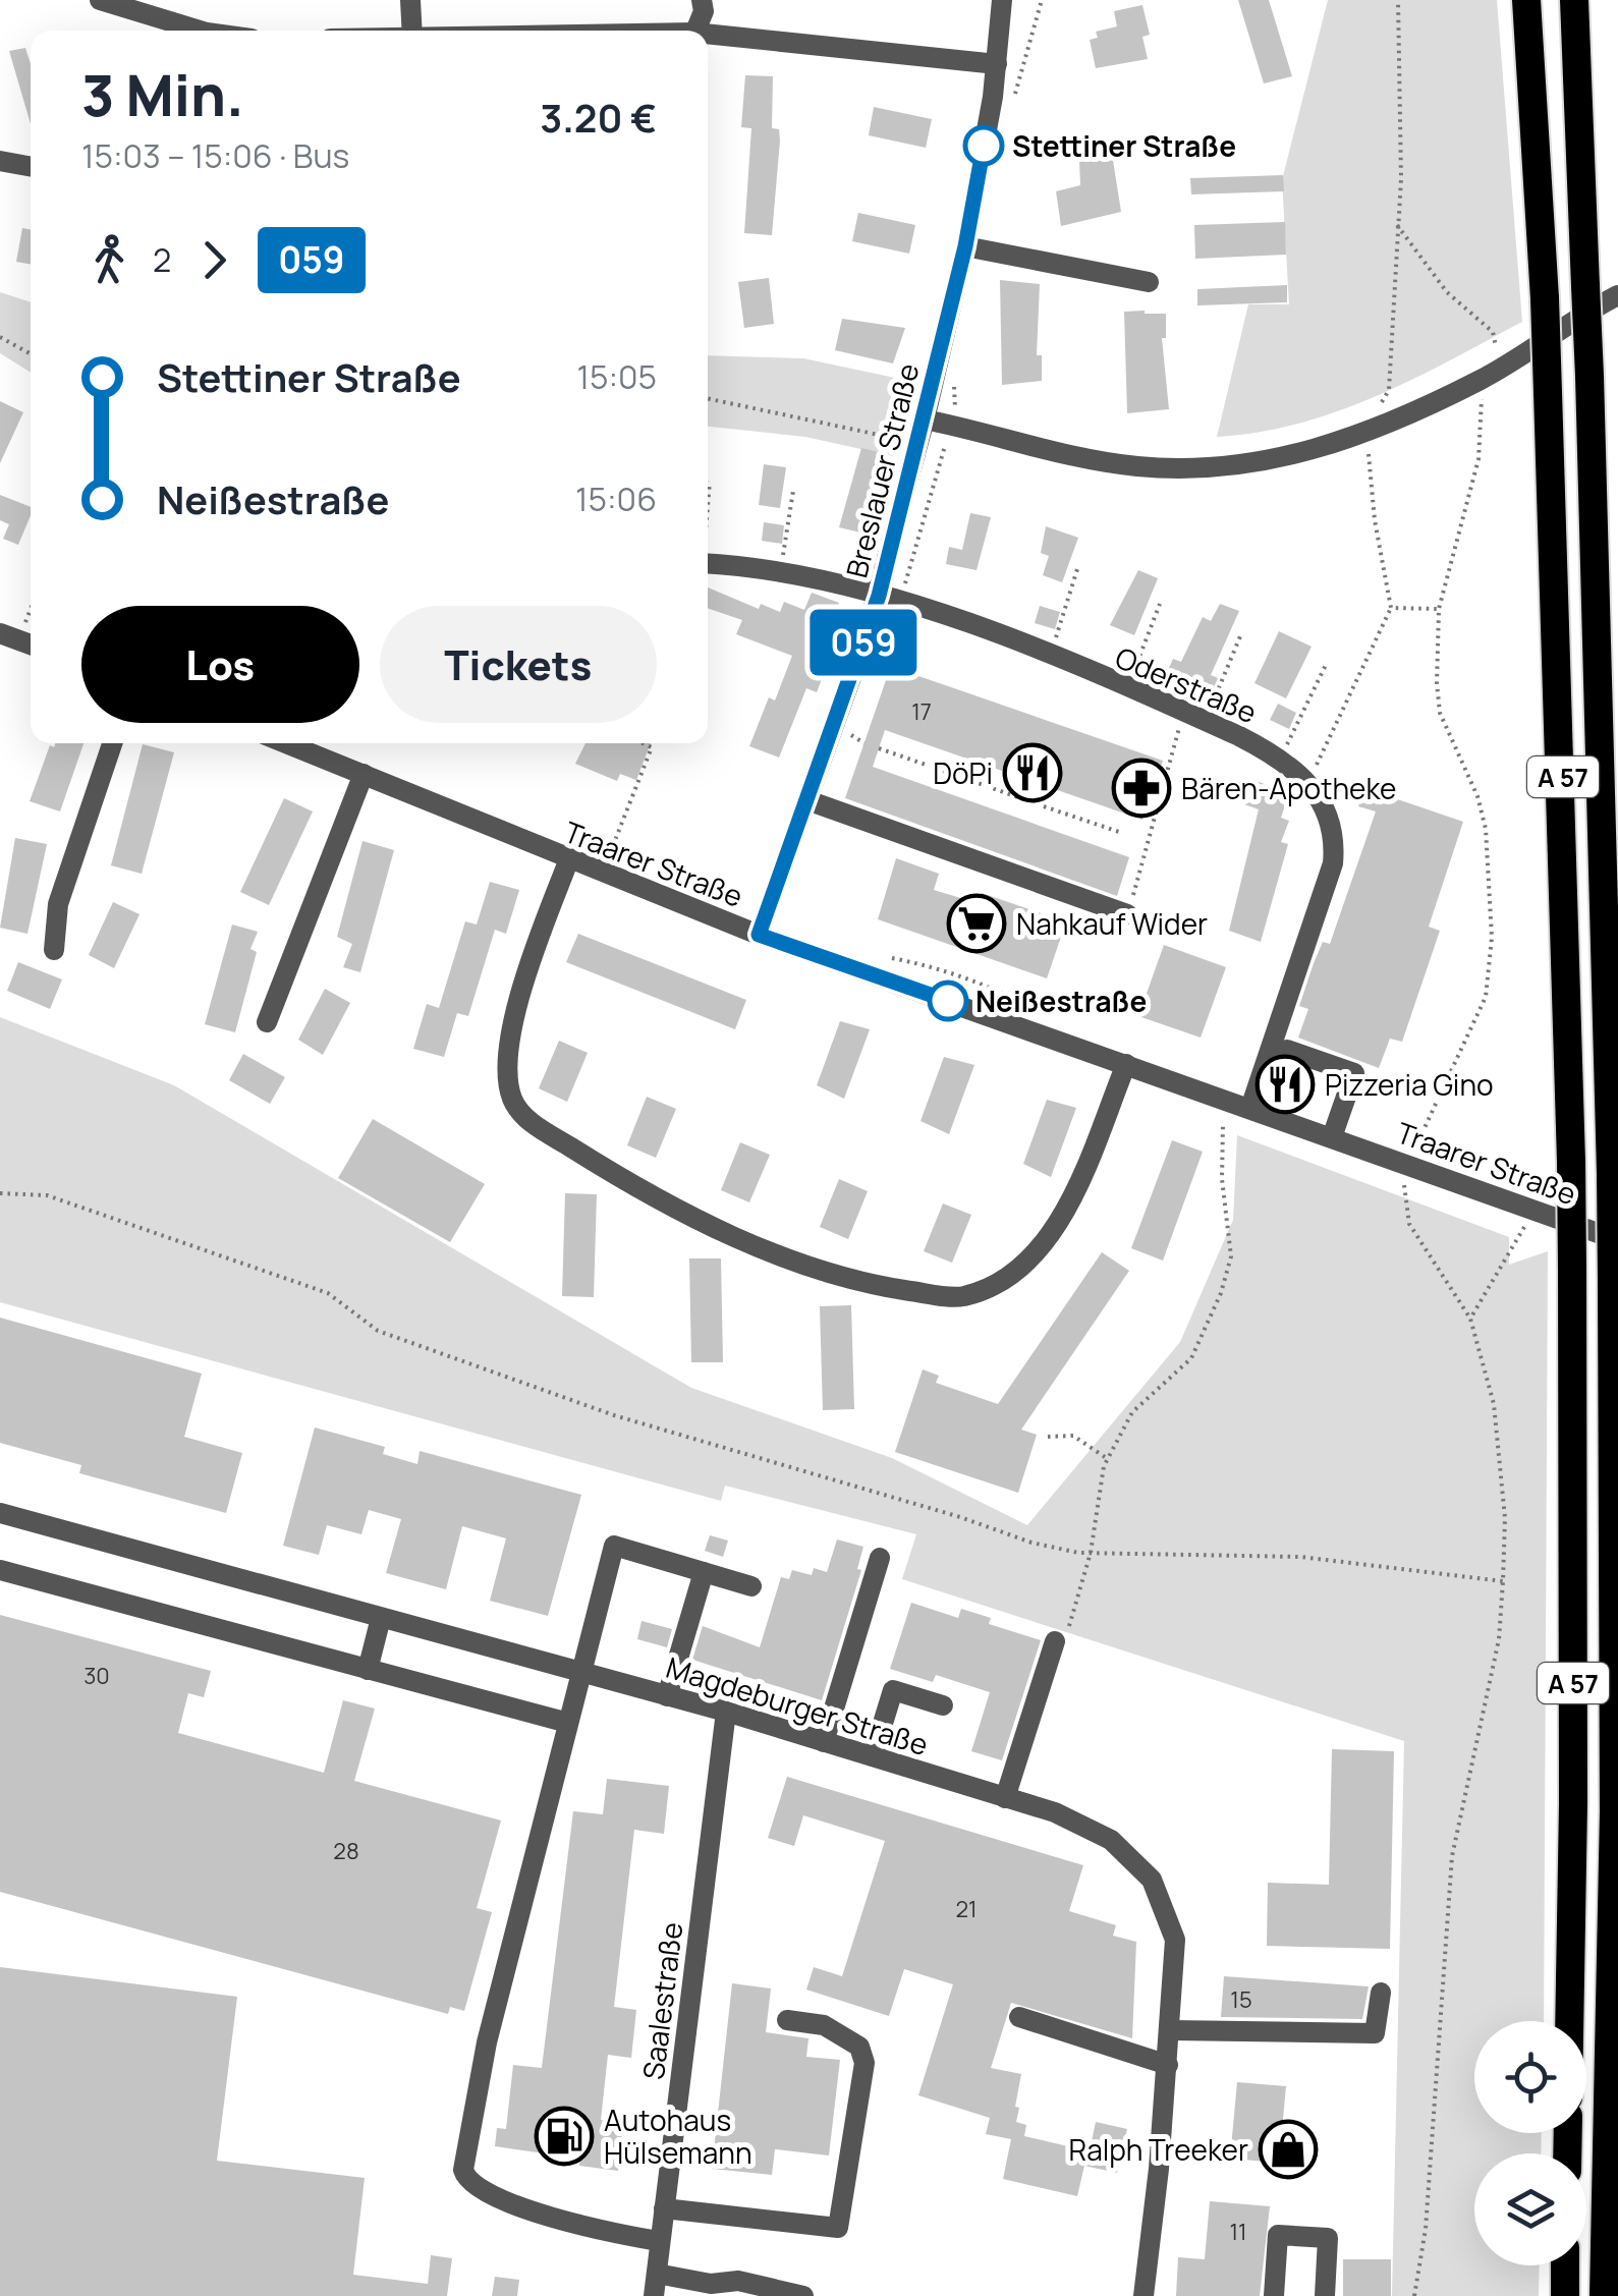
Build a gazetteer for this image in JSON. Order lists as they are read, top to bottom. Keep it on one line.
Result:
{"streets":{"highway":["A 57"],"street":["Breslauer Straße","Oderstraße","Traarer Straße","Magdeburger Straße","Saalestraße"]},"crossings":[["Breslauer Straße","Oderstraße"],["Breslauer Straße","Traarer Straße"],["Oderstraße","Traarer Straße"],["Magdeburger Straße","Saalestraße"]],"places":{"other":["Stettiner Straße","Neißestraße"],"restaurant":["DöPi","Pizzeria Gino"],"pharmacy":["Bären-Apotheke"],"supermarket":["Nahkauf Wider"],"fuel station":["Autohaus Hülsemann"],"shop":["Ralph Treeker"]},"lines":["bus line 059"],"house_numbers":["17","30","28","21","15","11"],"page":{"on_map":"059","heading":["3 Min.","15:03 – 15:06 · Bus","3.20 €"],"legs":["2","059"],"list":[{"name":"Stettiner Straße","value":"15:05"},{"name":"Neißestraße","value":"15:06"}],"buttons":["Los","Tickets"]}}
